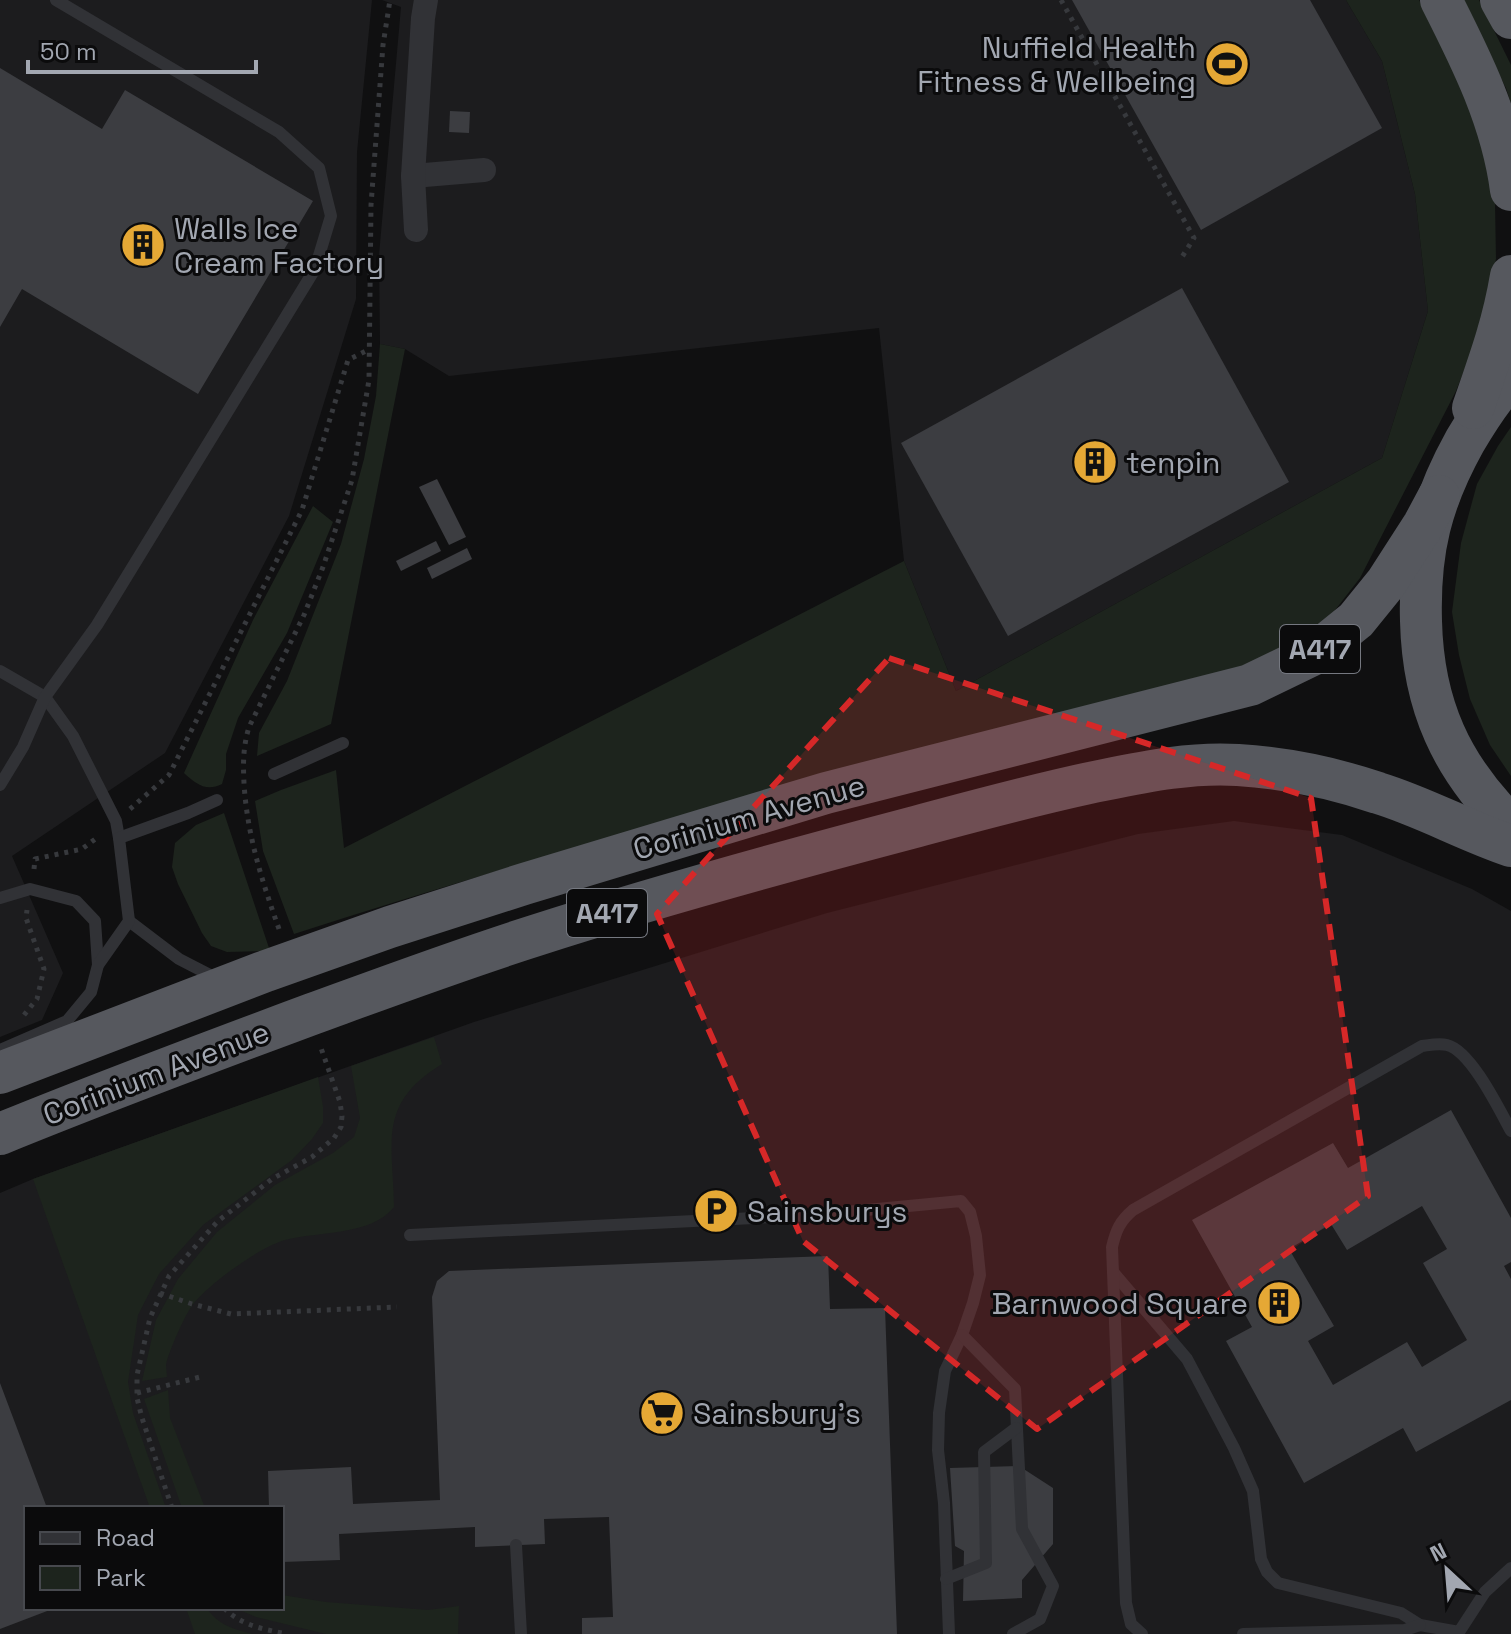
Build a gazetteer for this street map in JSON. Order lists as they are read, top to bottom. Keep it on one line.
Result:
{"streets":{"highway":["A417","Corinium Avenue"]},"crossings":[["A417","Corinium Avenue"]],"places":{"sports":["Nuffield Health Fitness & Wellbeing"],"building":["Walls Ice Cream Factory","tenpin","Barnwood Square"],"parking":["Sainsburys"],"supermarket":["Sainsbury's"]},"legend":["Road","Park"],"scale_bar":"50 m","north":"top left"}
